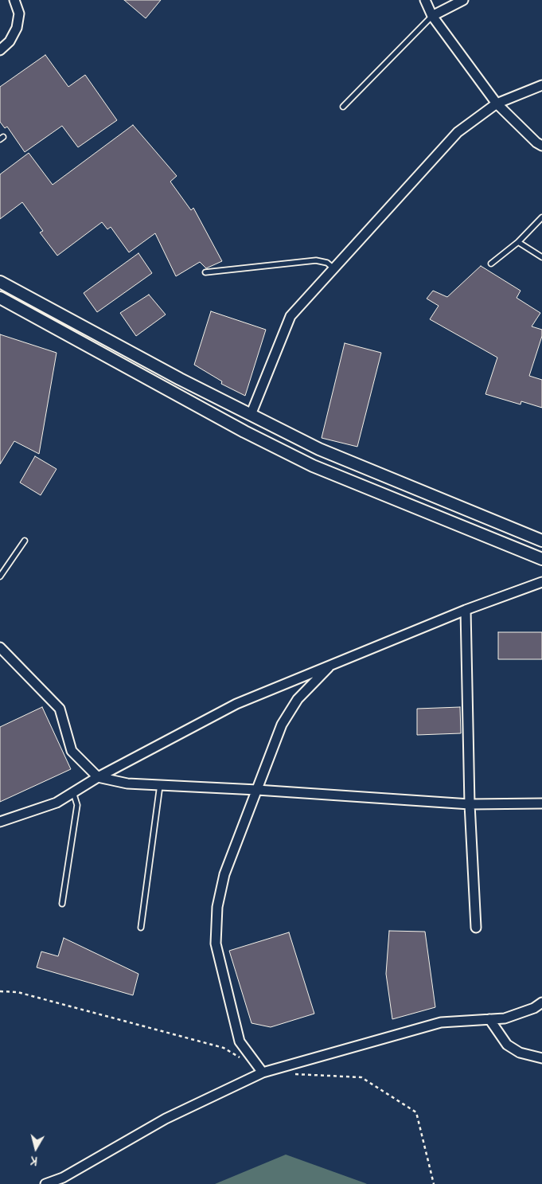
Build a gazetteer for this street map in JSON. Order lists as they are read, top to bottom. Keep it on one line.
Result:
{"north":"bottom"}
